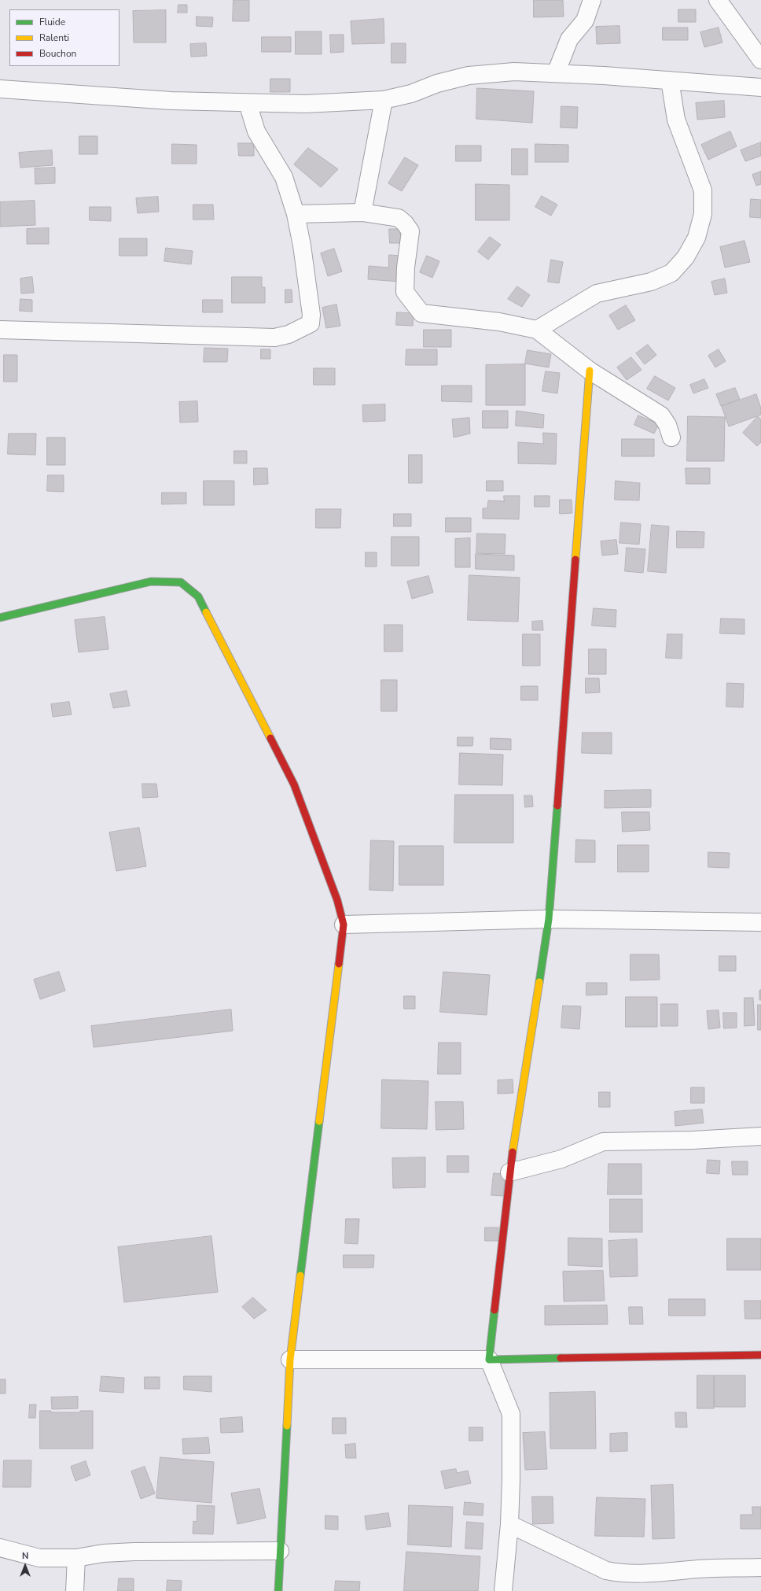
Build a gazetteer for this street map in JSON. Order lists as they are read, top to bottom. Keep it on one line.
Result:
{"legend":["Fluide","Ralenti","Bouchon"],"north":"top"}
